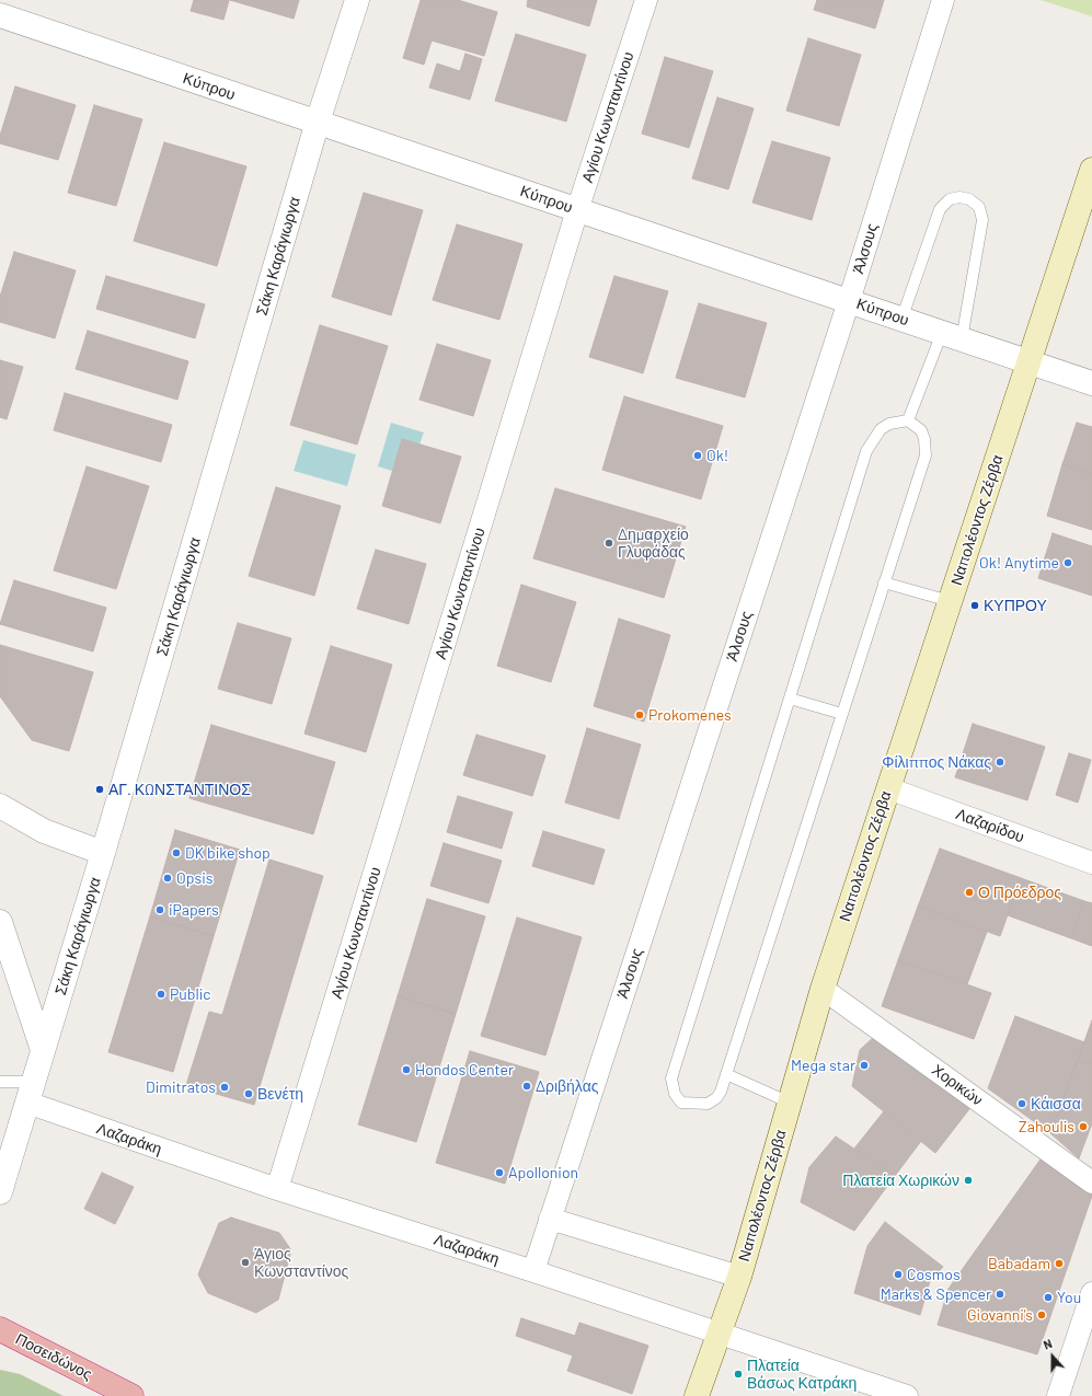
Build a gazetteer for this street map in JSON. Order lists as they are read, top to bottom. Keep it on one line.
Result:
{"streets":{"highway":["Ποσειδώνος"],"main road":["Ναπολέοντος Ζέρβα"],"street":["Κύπρου","Αγίου Κωνσταντίνου","Άλσους","Σάκη Καράγιωργα","Λαζαρίδου","Χορικών","Λαζαράκη"]},"crossings":[["Κύπρου","Αγίου Κωνσταντίνου"],["Κύπρου","Άλσους"],["Κύπρου","Σάκη Καράγιωργα"],["Κύπρου","Ναπολέοντος Ζέρβα"],["Αγίου Κωνσταντίνου","Λαζαράκη"],["Άλσους","Λαζαράκη"],["Σάκη Καράγιωργα","Λαζαράκη"],["Ναπολέοντος Ζέρβα","Λαζαρίδου"],["Ναπολέοντος Ζέρβα","Χορικών"],["Ναπολέοντος Ζέρβα","Λαζαράκη"]],"places":["Ok!","Δημαρχείο Γλυφάδας","Ok! Anytime","ΚΥΠΡΟΥ","Prokomenes","Φίλιππος Νάκας","ΑΓ. ΚΩΝΣΤΑΝΤΙΝΟΣ","DK bike shop","Opsis","Ο Πρόεδρος","iPapers","Public","Mega star","Hondos Center","Δριβήλας","Dimitratos","Βενέτη","Κάισσα","Zahoulis","Apollonion","Πλατεία Χωρικών","Άγιος Κωνσταντίνος","Babadam","Cosmos","Marks & Spencer","You","Giovanni's","Πλατεία Βάσως Κατράκη"],"north":"top"}
